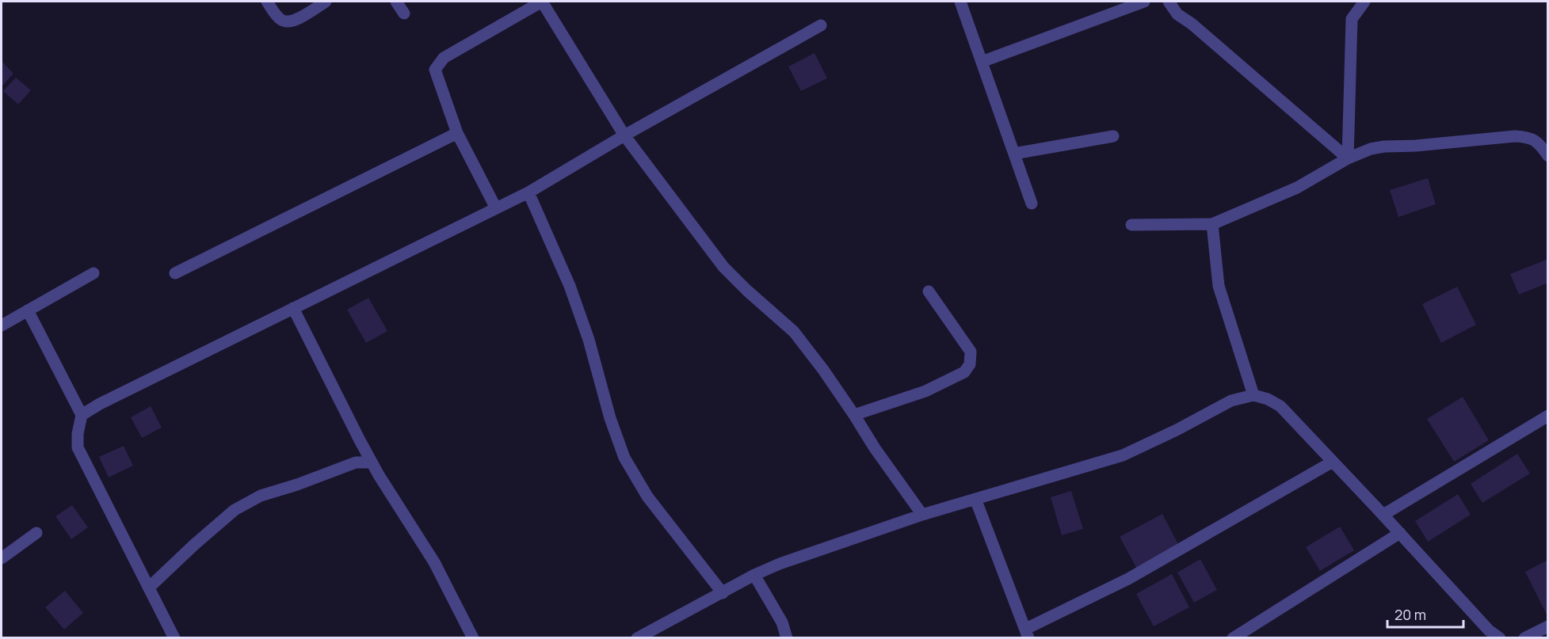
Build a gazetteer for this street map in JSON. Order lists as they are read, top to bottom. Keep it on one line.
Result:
{"scale_bar":"20 m"}
